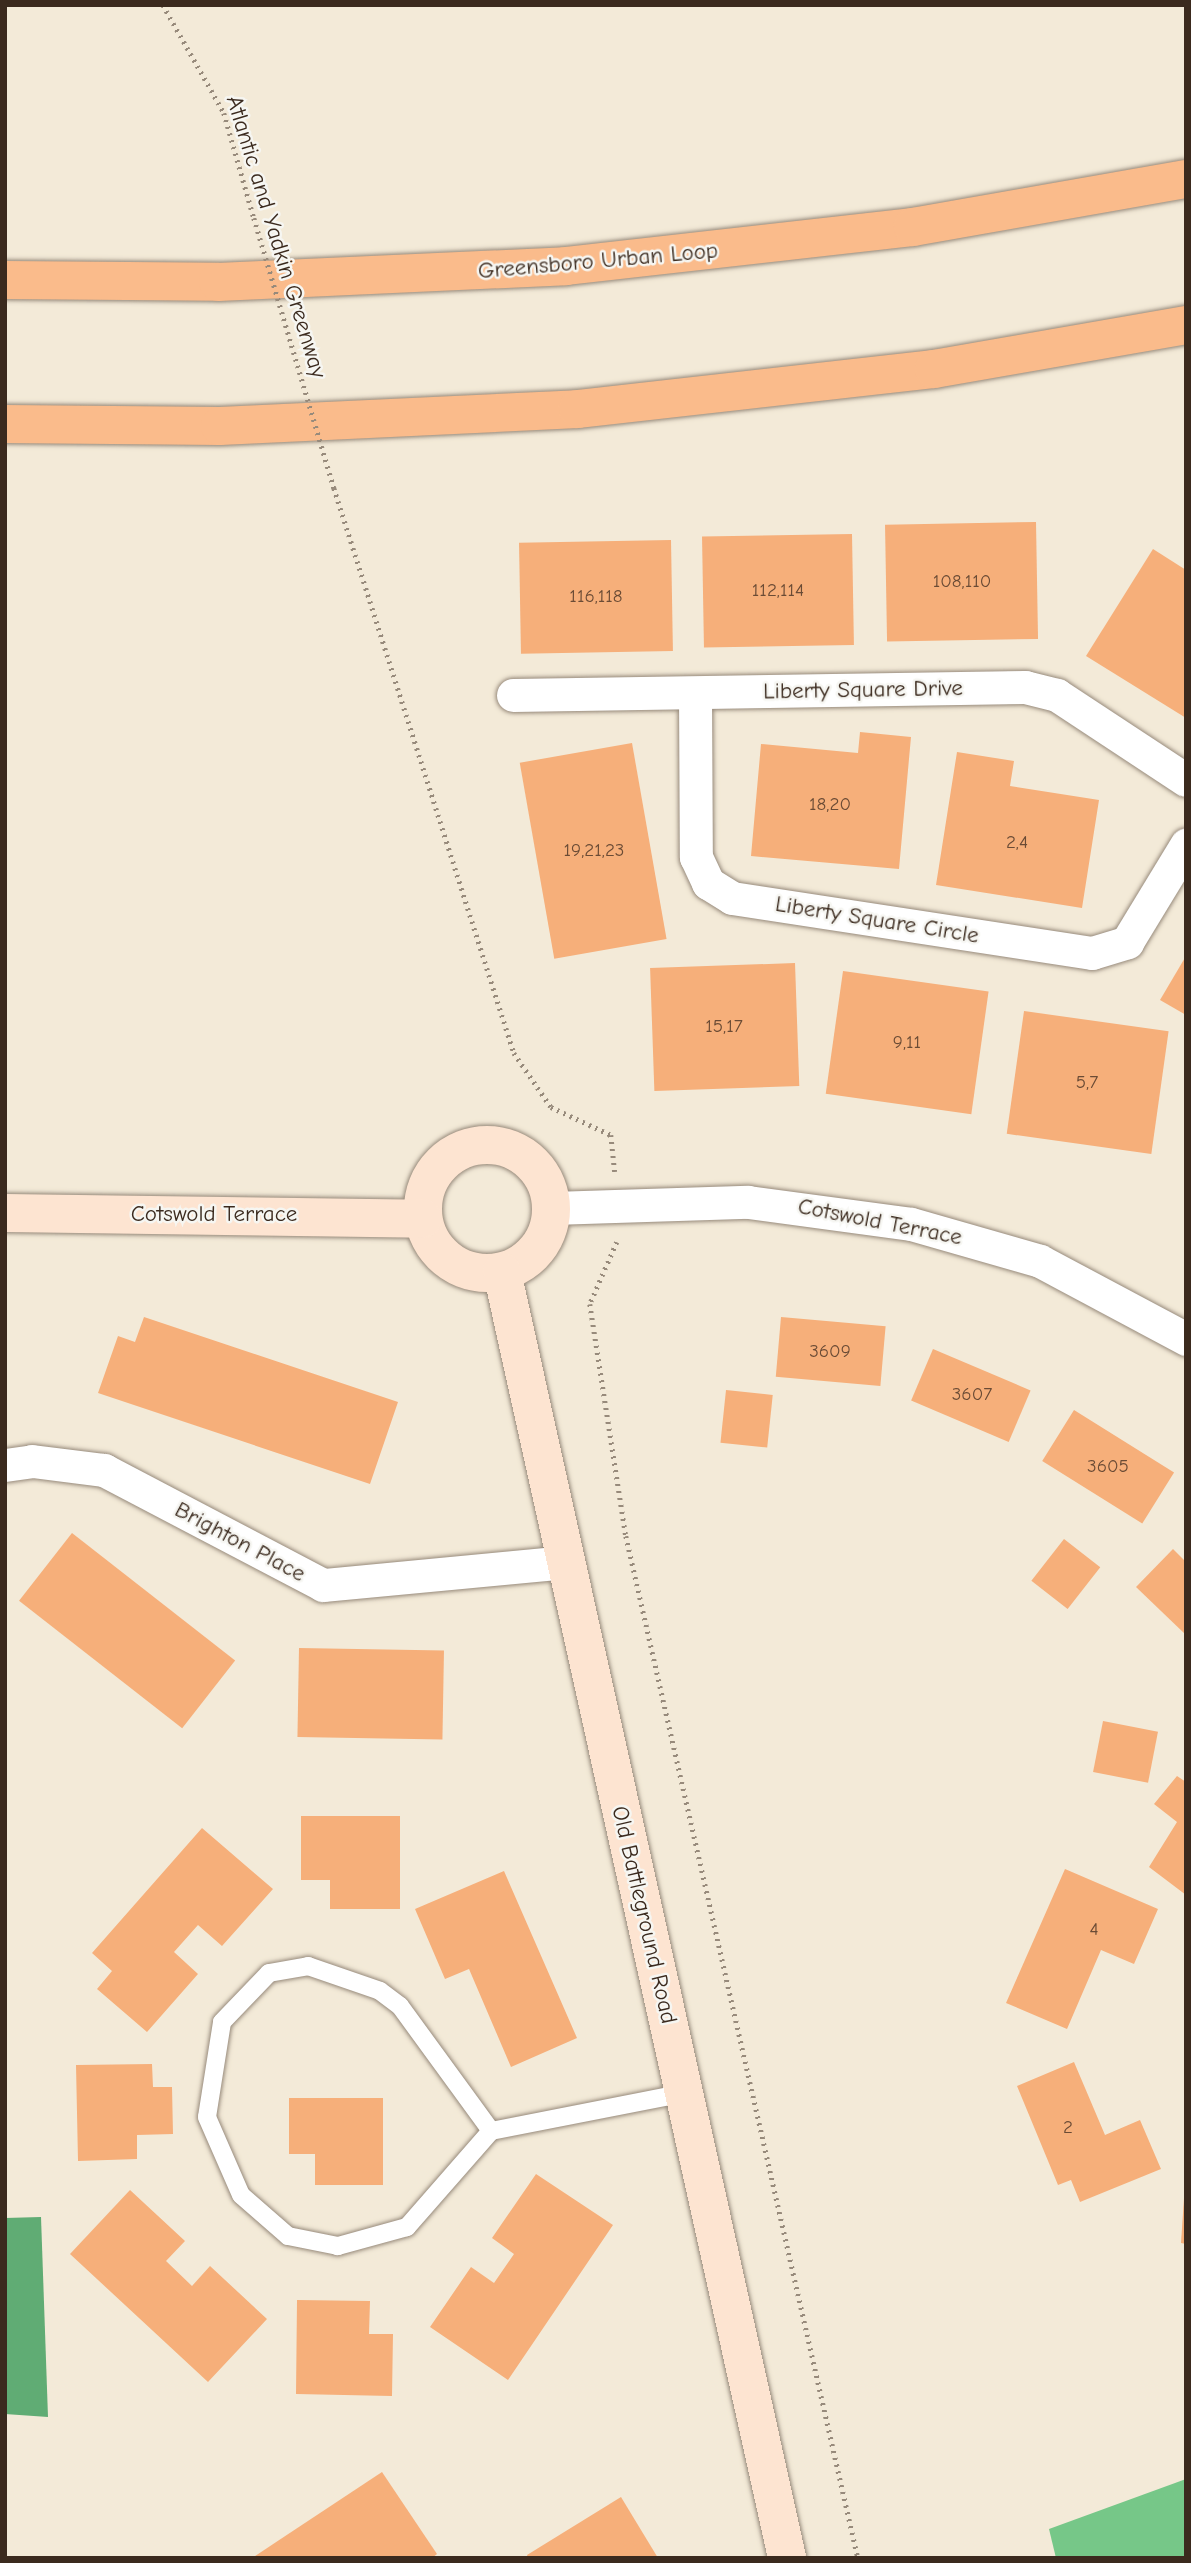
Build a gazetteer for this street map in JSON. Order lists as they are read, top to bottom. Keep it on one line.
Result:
{"streets":{"highway":["Greensboro Urban Loop"],"street":["Liberty Square Drive","Liberty Square Circle","Cotswold Terrace","Brighton Place","Old Battleground Road"],"path":["Atlantic and Yadkin Greenway"]},"crossings":[["Atlantic and Yadkin Greenway","Cotswold Terrace"],["Liberty Square Drive","Liberty Square Circle"],["Cotswold Terrace","Old Battleground Road"],["Brighton Place","Old Battleground Road"]],"house_numbers":["108,110","112,114","116,118","18,20","2,4","19,21,23","15,17","9,11","5,7","3609","3607","3605","4","2"]}
